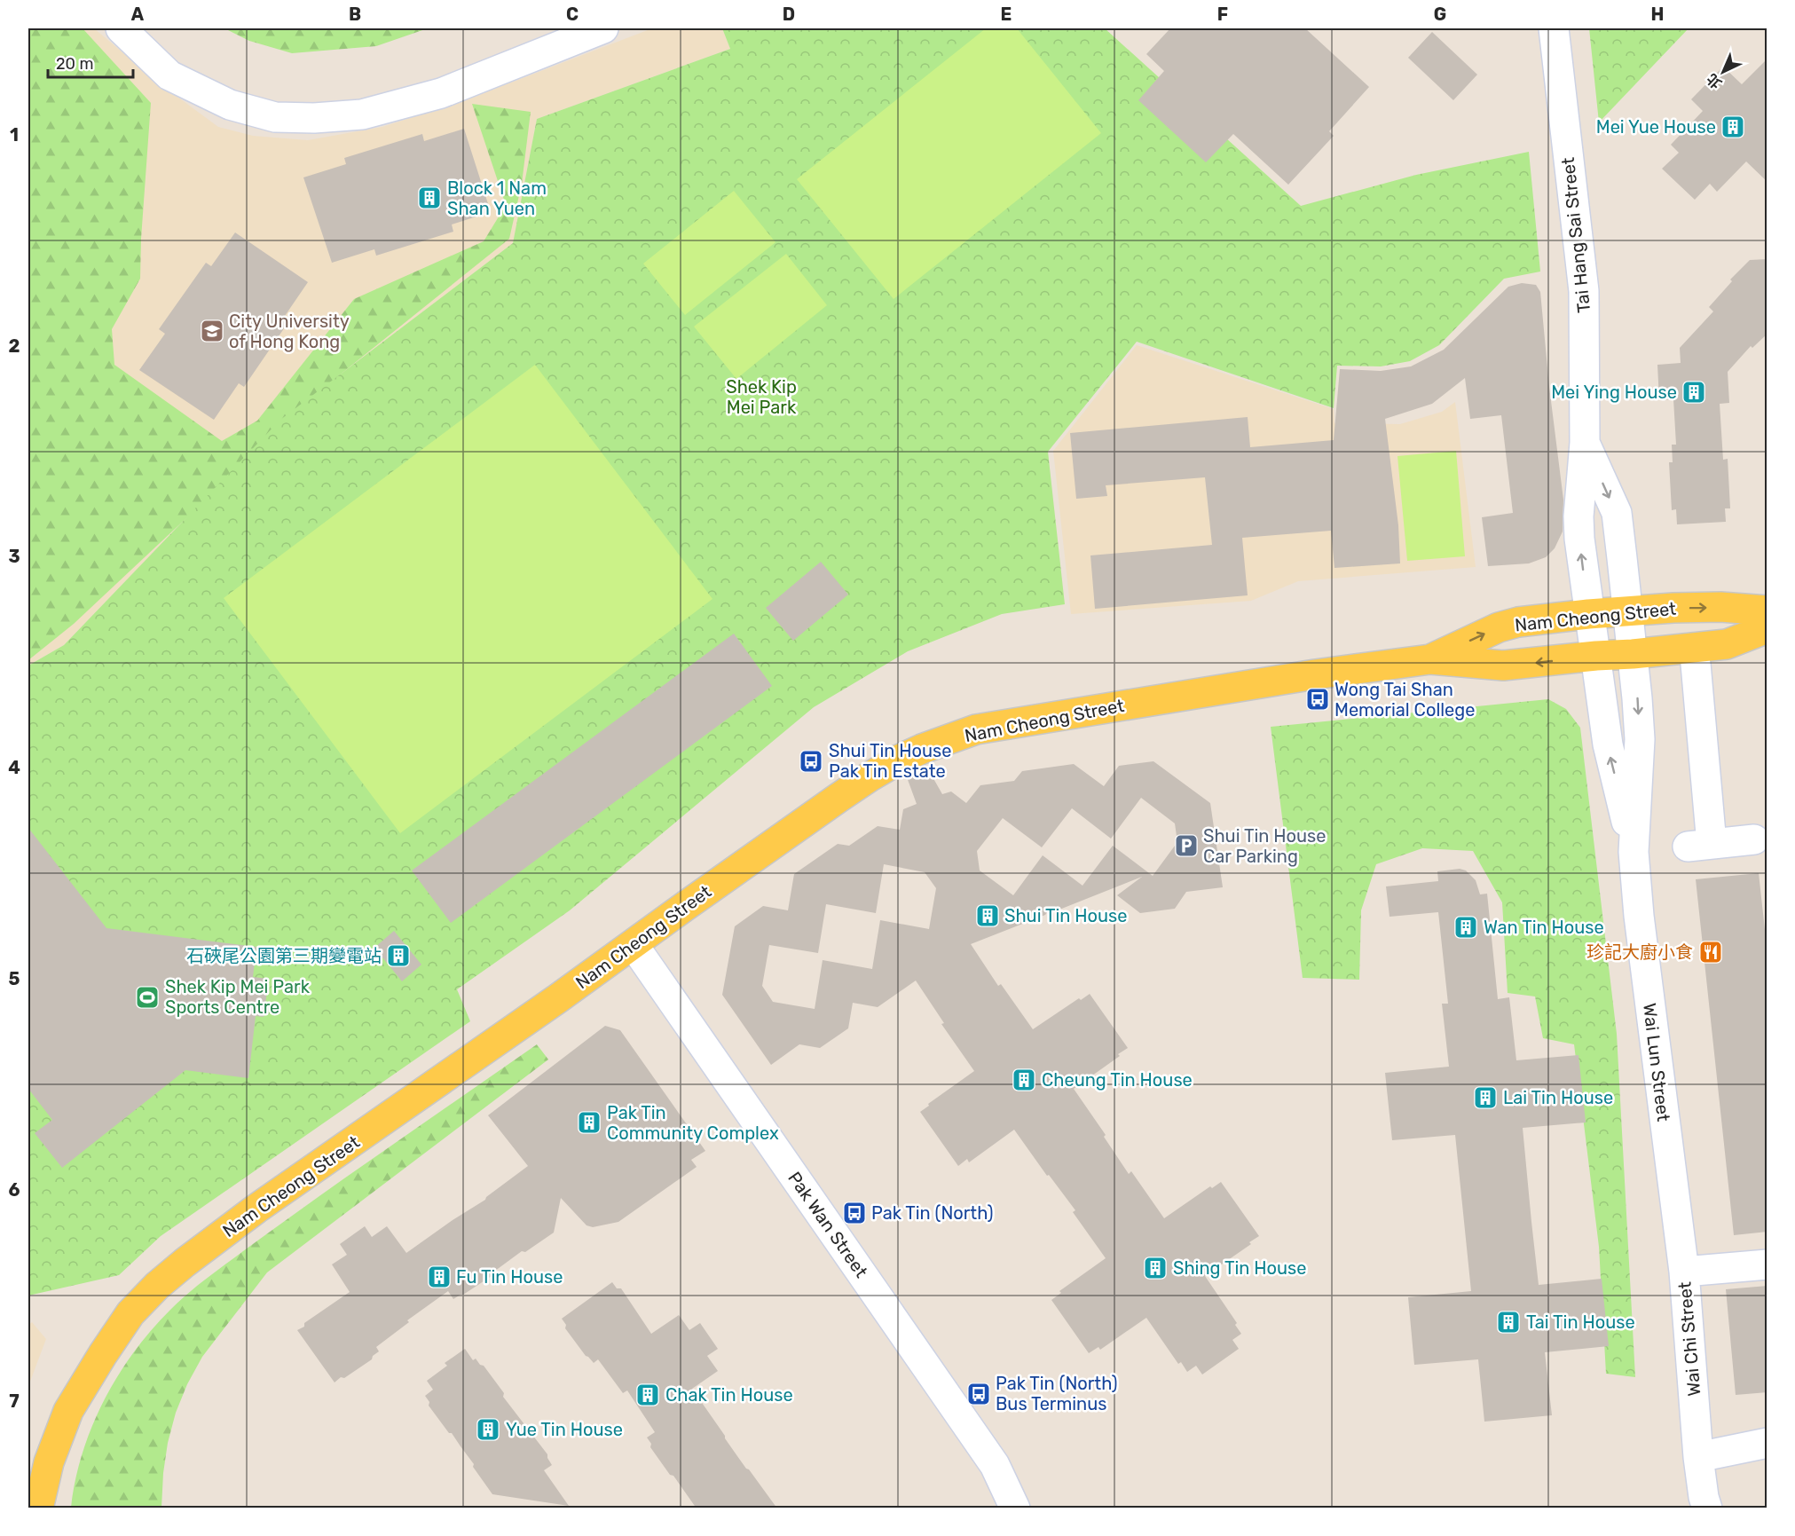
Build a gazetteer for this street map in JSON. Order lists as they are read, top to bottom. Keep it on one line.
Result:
{"streets":{"main road":["Nam Cheong Street"],"street":["Tai Hang Sai Street","Wai Lun Street","Pak Wan Street","Wai Chi Street"]},"crossings":[["Tai Hang Sai Street","Nam Cheong Street"],["Tai Hang Sai Street","Wai Lun Street"],["Nam Cheong Street","Wai Lun Street"],["Nam Cheong Street","Pak Wan Street"],["Wai Lun Street","Wai Chi Street"]],"parks":["Shek Kip Mei Park"],"places":{"building":["Mei Yue House","Block 1 Nam Shan Yuen","Mei Ying House","Shui Tin House","Wan Tin House","石硤尾公園第三期變電站","Cheung Tin House","Lai Tin House","Pak Tin Community Complex","Shing Tin House","Fu Tin House","Tai Tin House","Chak Tin House","Yue Tin House"],"school or university":["City University of Hong Kong"],"bus stop":["Wong Tai Shan Memorial College","Shui Tin House Pak Tin Estate","Pak Tin (North)","Pak Tin (North) Bus Terminus"],"parking":["Shui Tin House Car Parking"],"restaurant":["珍記大廚小食"],"sports":["Shek Kip Mei Park Sports Centre"]},"scale_bar":"20 m","north":"bottom left","grid":{"columns":["A","B","C","D","E","F","G","H"],"rows":["1","2","3","4","5","6","7"]}}
